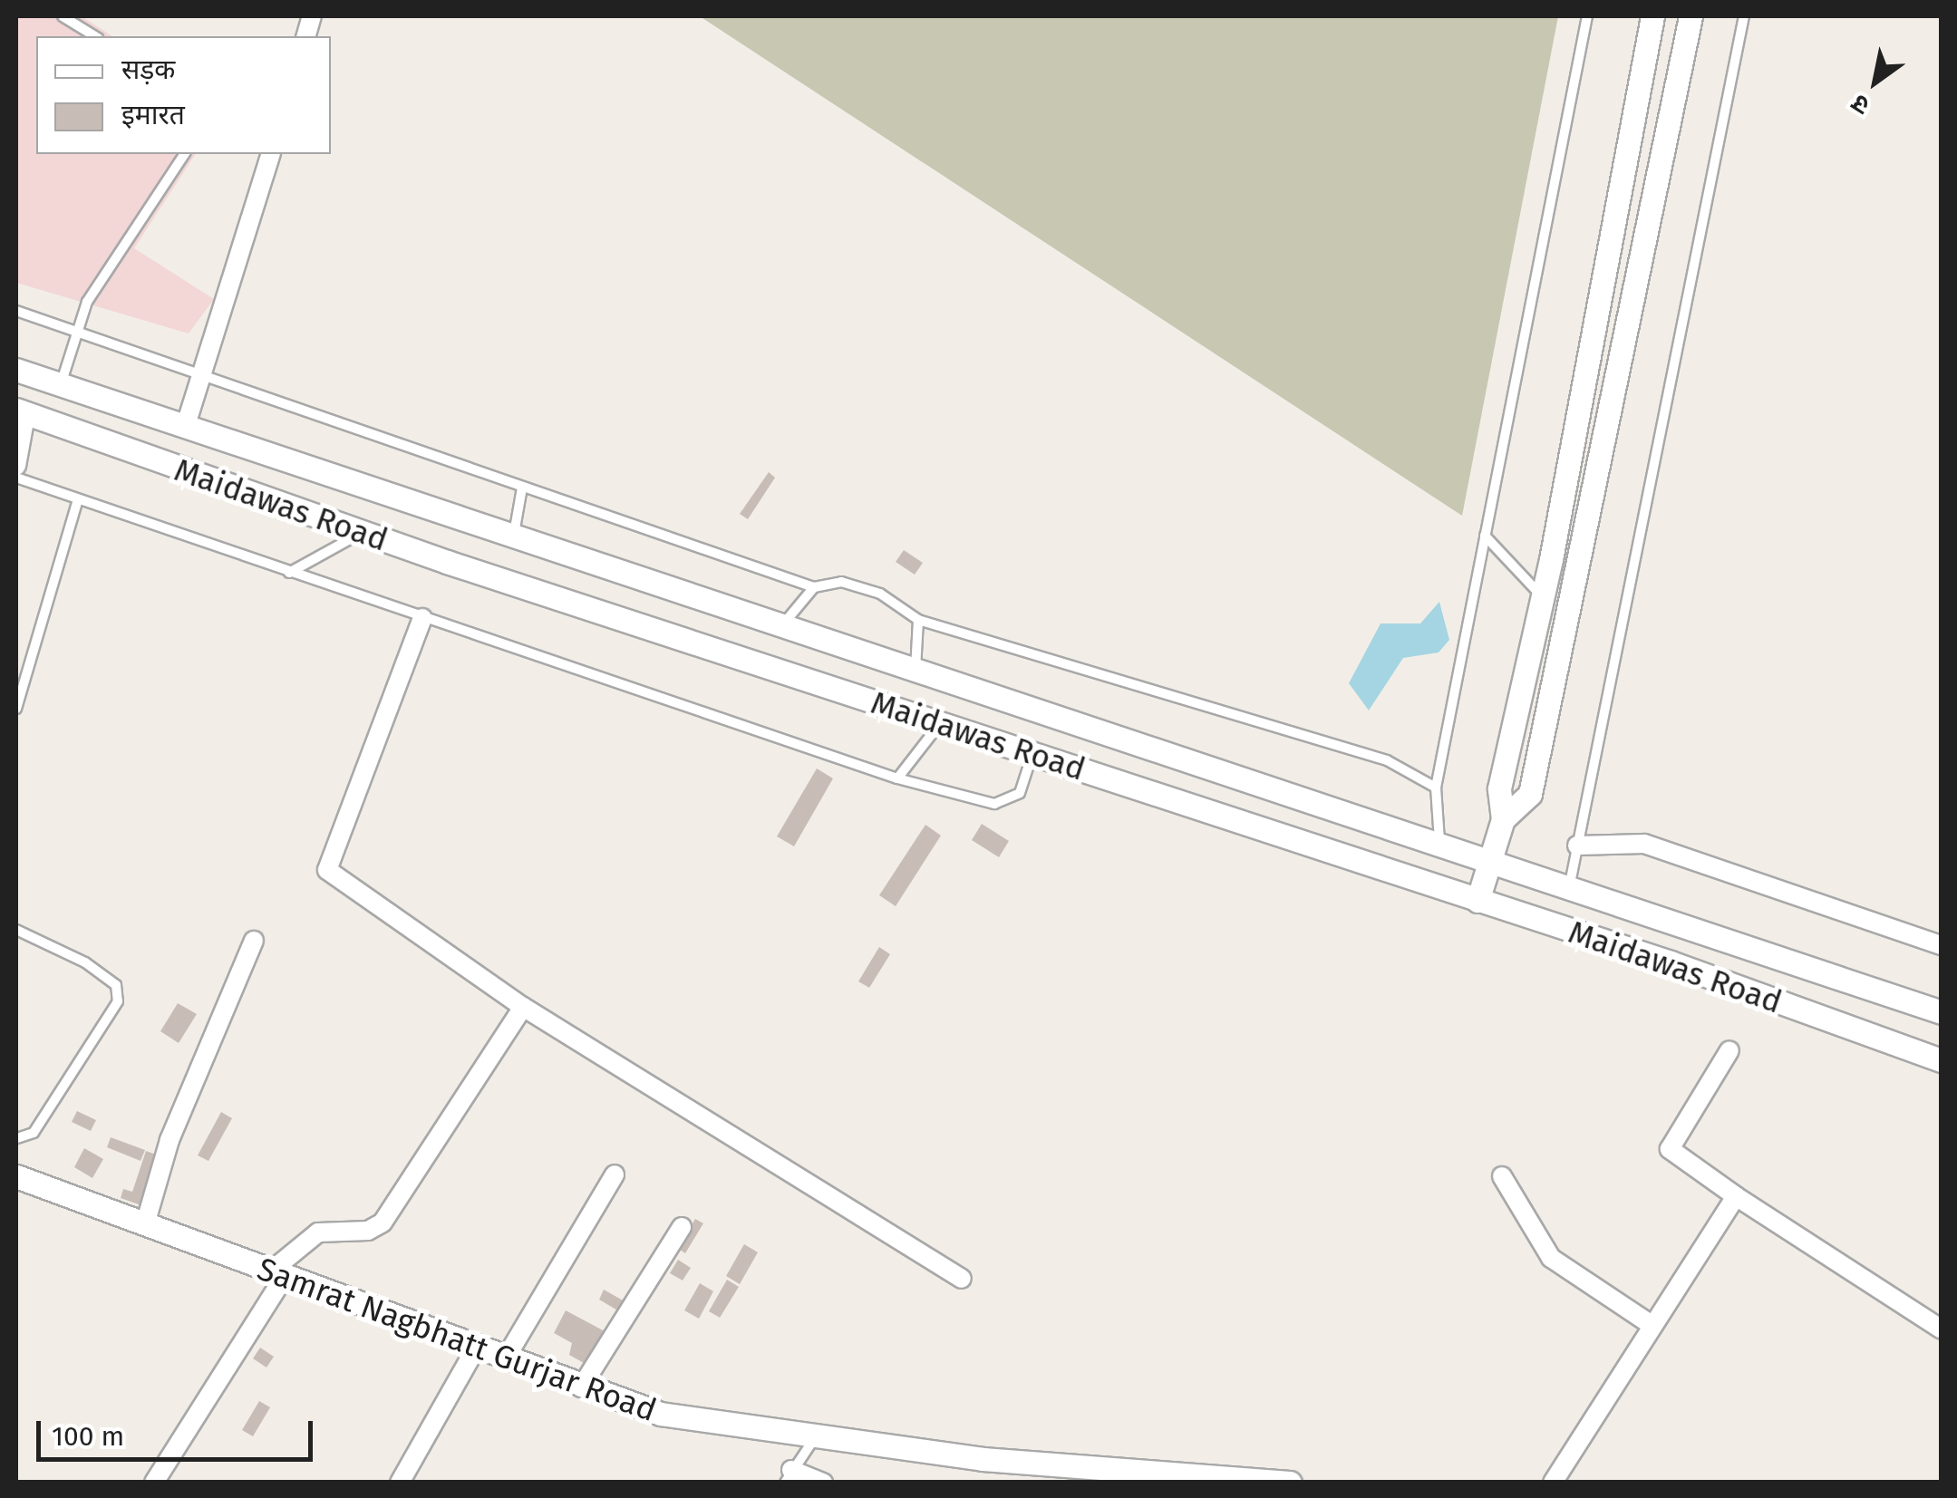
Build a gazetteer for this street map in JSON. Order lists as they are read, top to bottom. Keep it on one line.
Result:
{"streets":{"street":["Maidawas Road","Samrat Nagbhatt Gurjar Road"]},"legend":["सड़क","इमारत"],"scale_bar":"100 m","north":"bottom left"}
